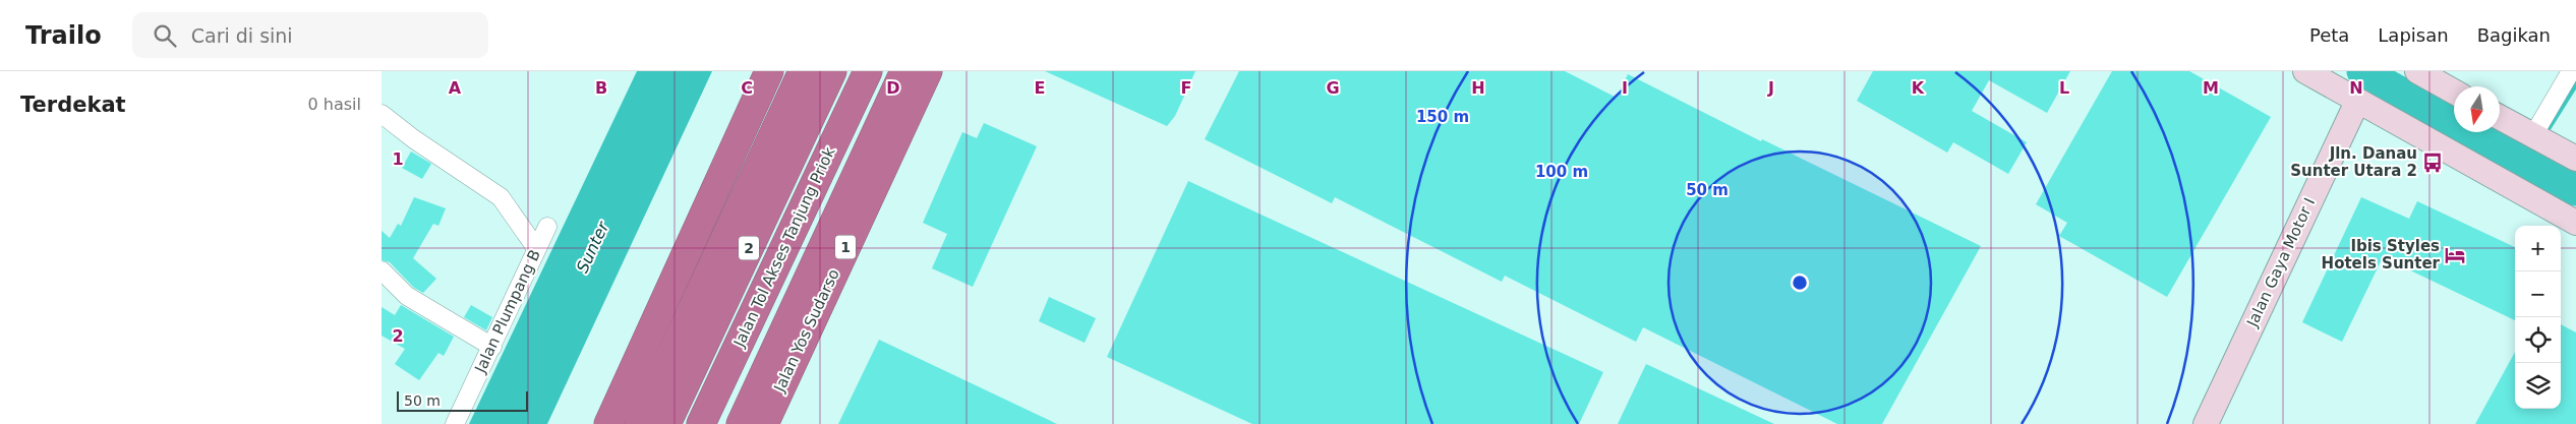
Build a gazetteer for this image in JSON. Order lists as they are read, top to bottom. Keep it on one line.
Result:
{"streets":{"highway":["Jalan Tol Akses Tanjung Priok","1","2","Jalan Yos Sudarso"],"main road":["Jalan Gaya Motor I"],"street":["Jalan Plumpang B"]},"water":["Sunter"],"places":{"bus stop":["Jln. Danau Sunter Utara 2"],"hotel":["Ibis Styles Hotels Sunter"]},"scale_bar":"50 m","north":"bottom","page":{"header":"Trailo","search":"Cari di sini","nav":["Peta","Lapisan","Bagikan"],"heading":["Terdekat","0 hasil"],"map_buttons":["+","−"],"scale":"50 m"},"grid":{"columns":["A","B","C","D","E","F","G","H","I","J","K","L","M","N"],"rows":["1","2"]},"rings":["150 m","100 m","50 m"]}
